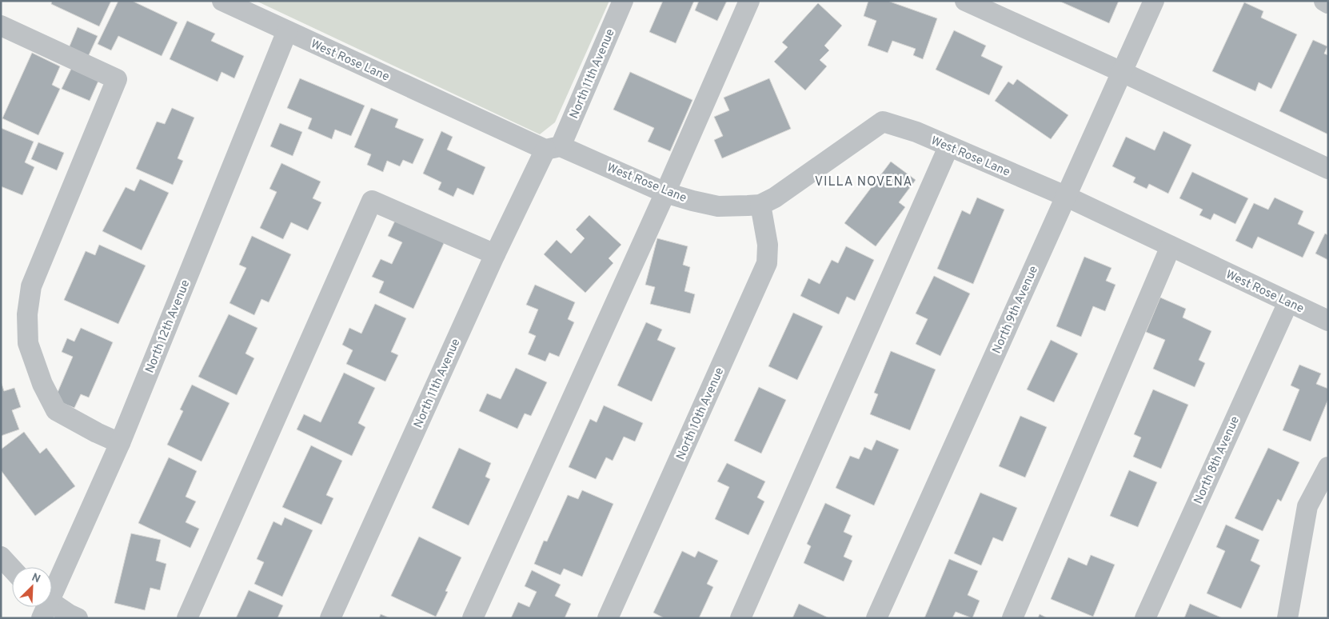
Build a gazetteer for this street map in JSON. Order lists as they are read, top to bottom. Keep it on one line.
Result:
{"streets":{"street":["West Rose Lane","North 11th Avenue","North 9th Avenue","North 12th Avenue","North 10th Avenue","North 8th Avenue"]},"crossings":[["West Rose Lane","North 11th Avenue"],["West Rose Lane","North 9th Avenue"],["West Rose Lane","North 12th Avenue"],["West Rose Lane","North 10th Avenue"],["West Rose Lane","North 8th Avenue"]],"districts":["VILLA NOVENA"],"north":"top right"}
